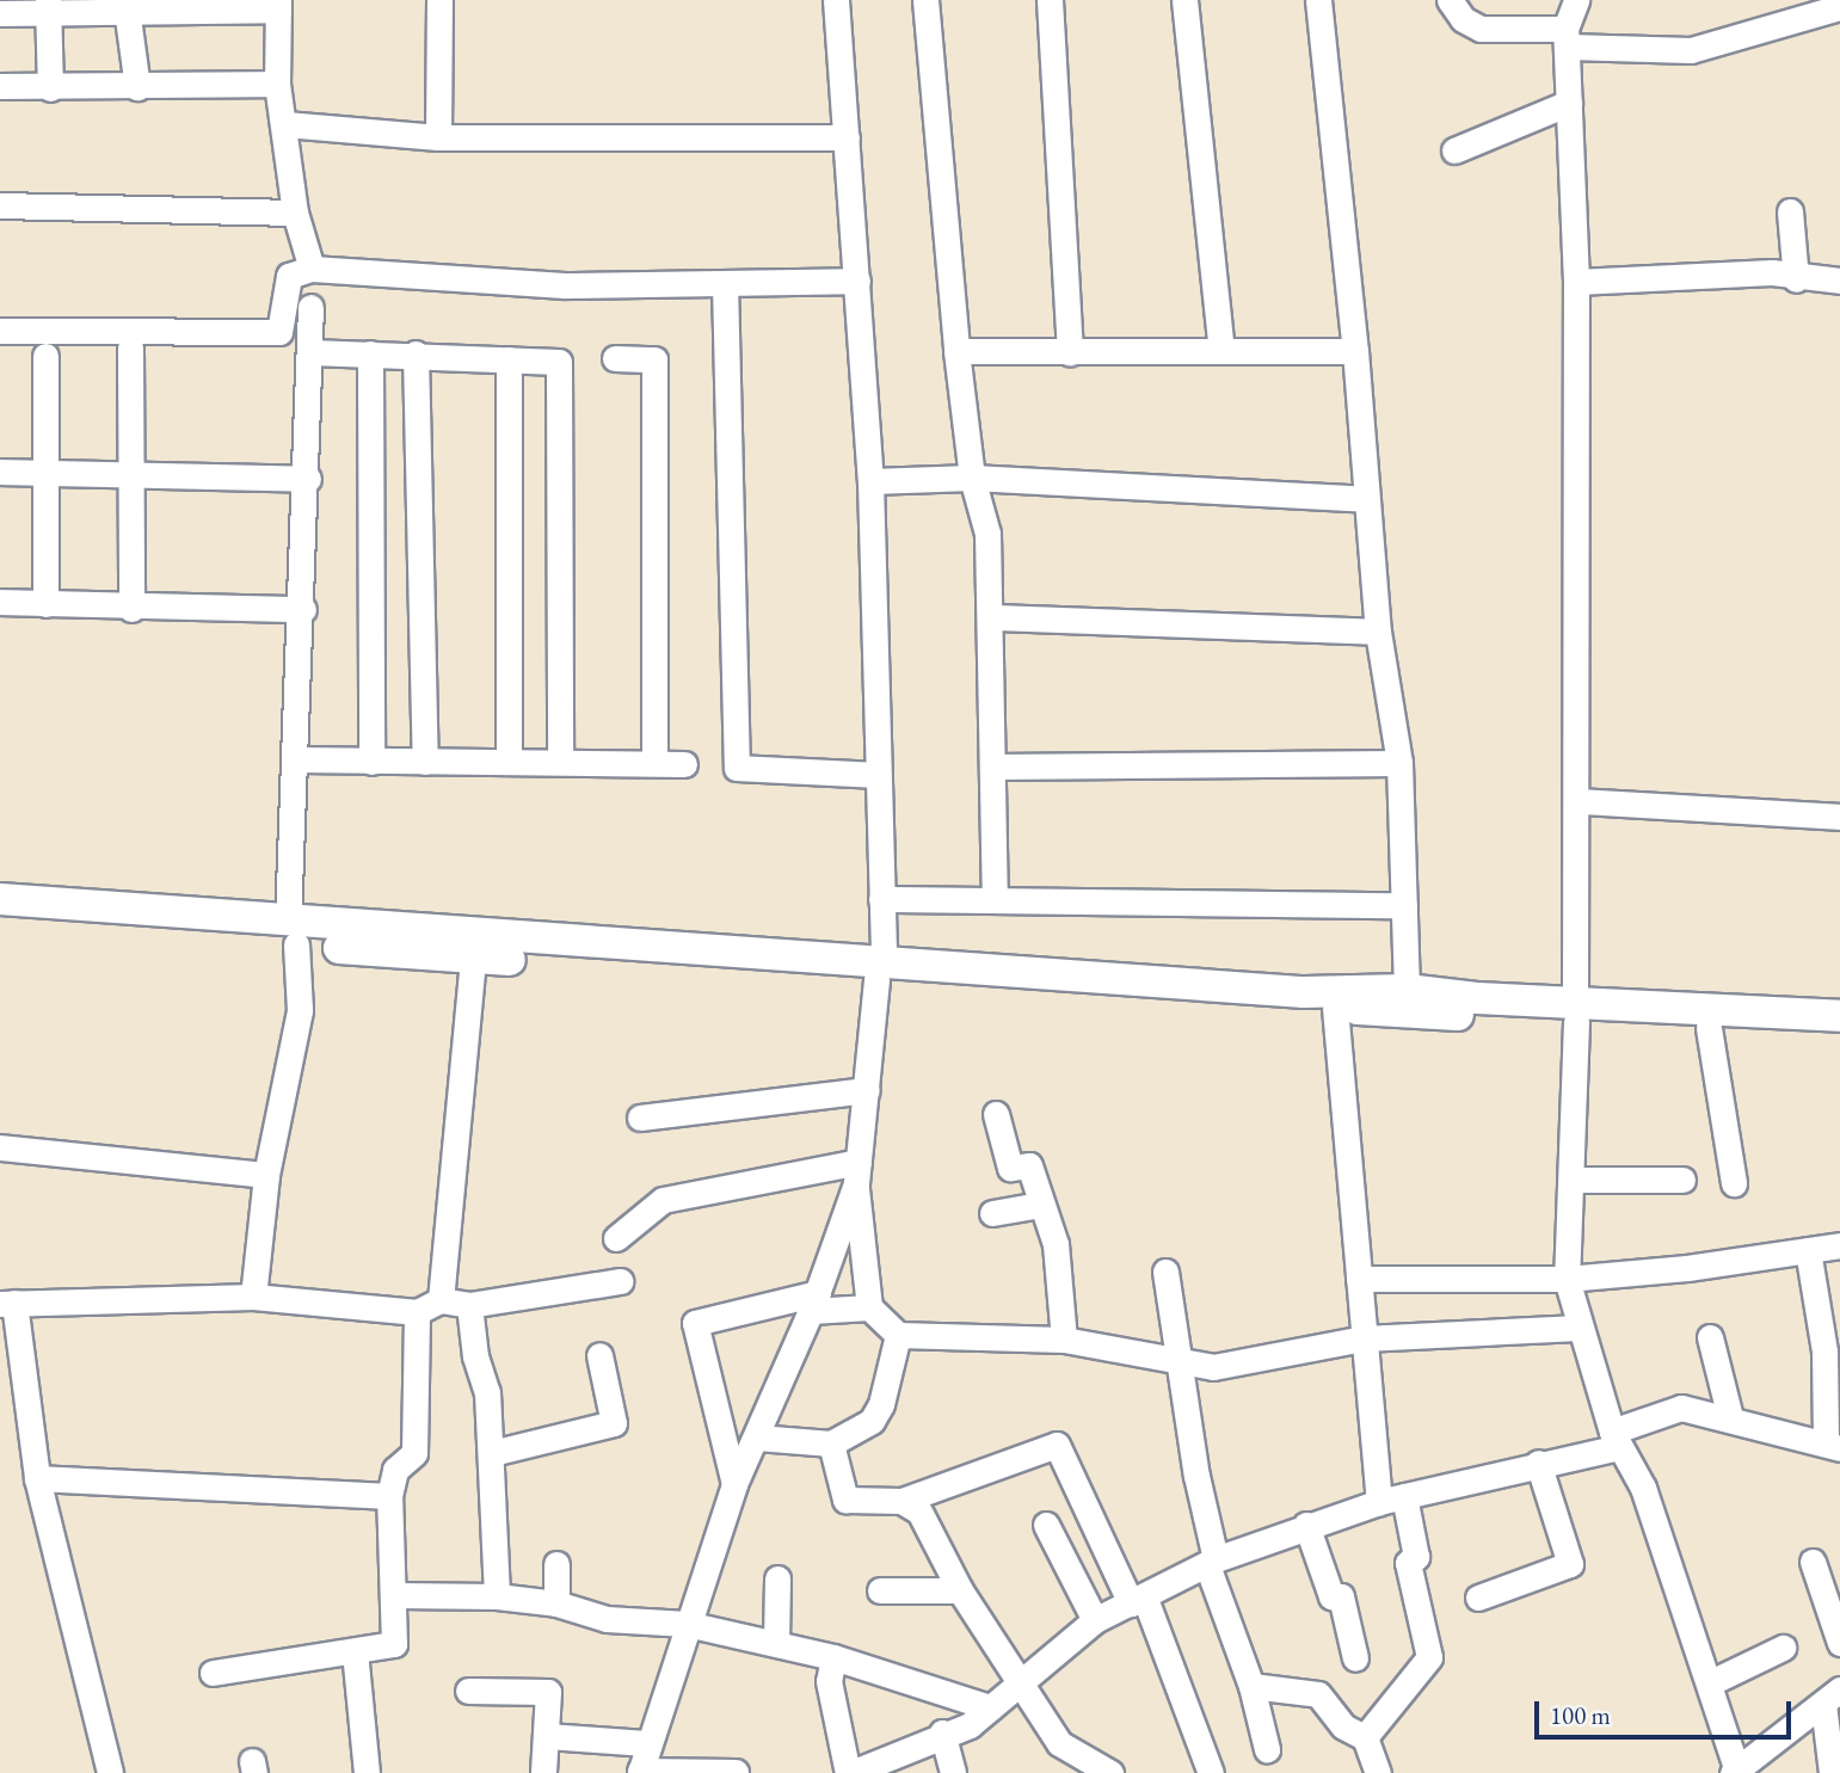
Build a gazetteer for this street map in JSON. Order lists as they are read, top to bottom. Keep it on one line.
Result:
{"scale_bar":"100 m"}
